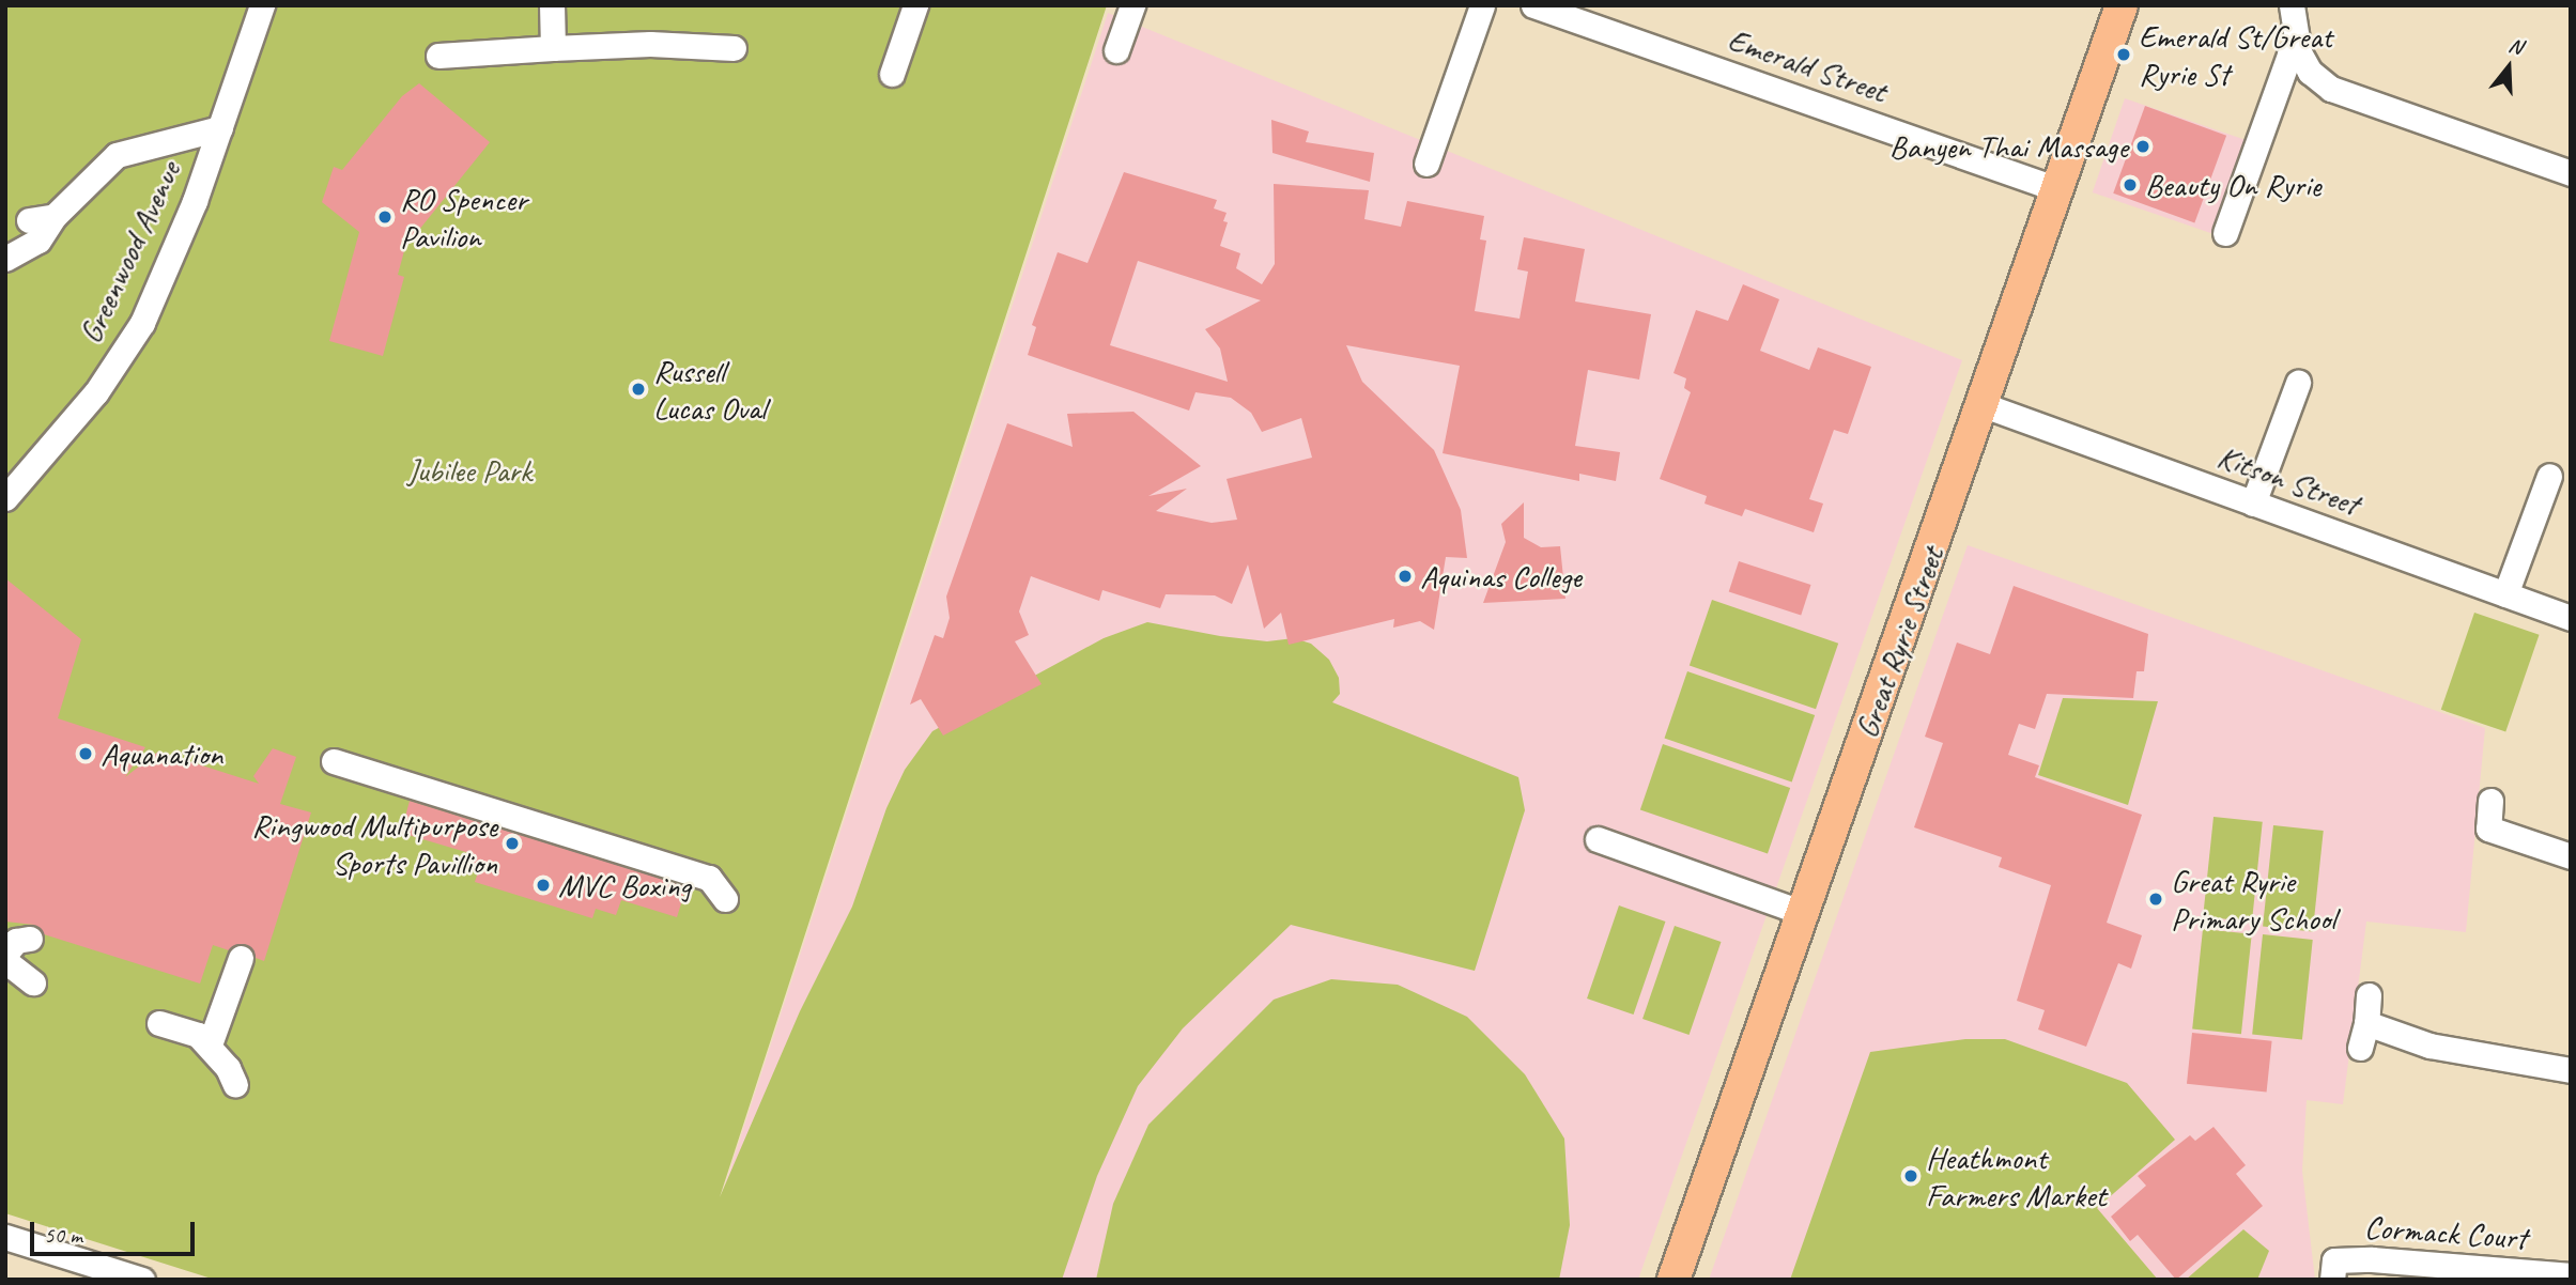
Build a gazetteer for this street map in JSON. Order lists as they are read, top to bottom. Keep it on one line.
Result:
{"streets":{"main road":["Great Ryrie Street"],"street":["Emerald Street","Greenwood Avenue","Kitson Street","Cormack Court"]},"crossings":[["Emerald Street","Great Ryrie Street"],["Kitson Street","Great Ryrie Street"]],"parks":["Jubilee Park"],"places":["Emerald St/Great Ryrie St","Banyen Thai Massage","Beauty On Ryrie","RO Spencer Pavilion","Russell Lucas Oval","Aquinas College","Aquanation","Ringwood Multipurpose Sports Pavillion","MVC Boxing","Great Ryrie Primary School","Heathmont Farmers Market"],"scale_bar":"50 m","north":"top"}
